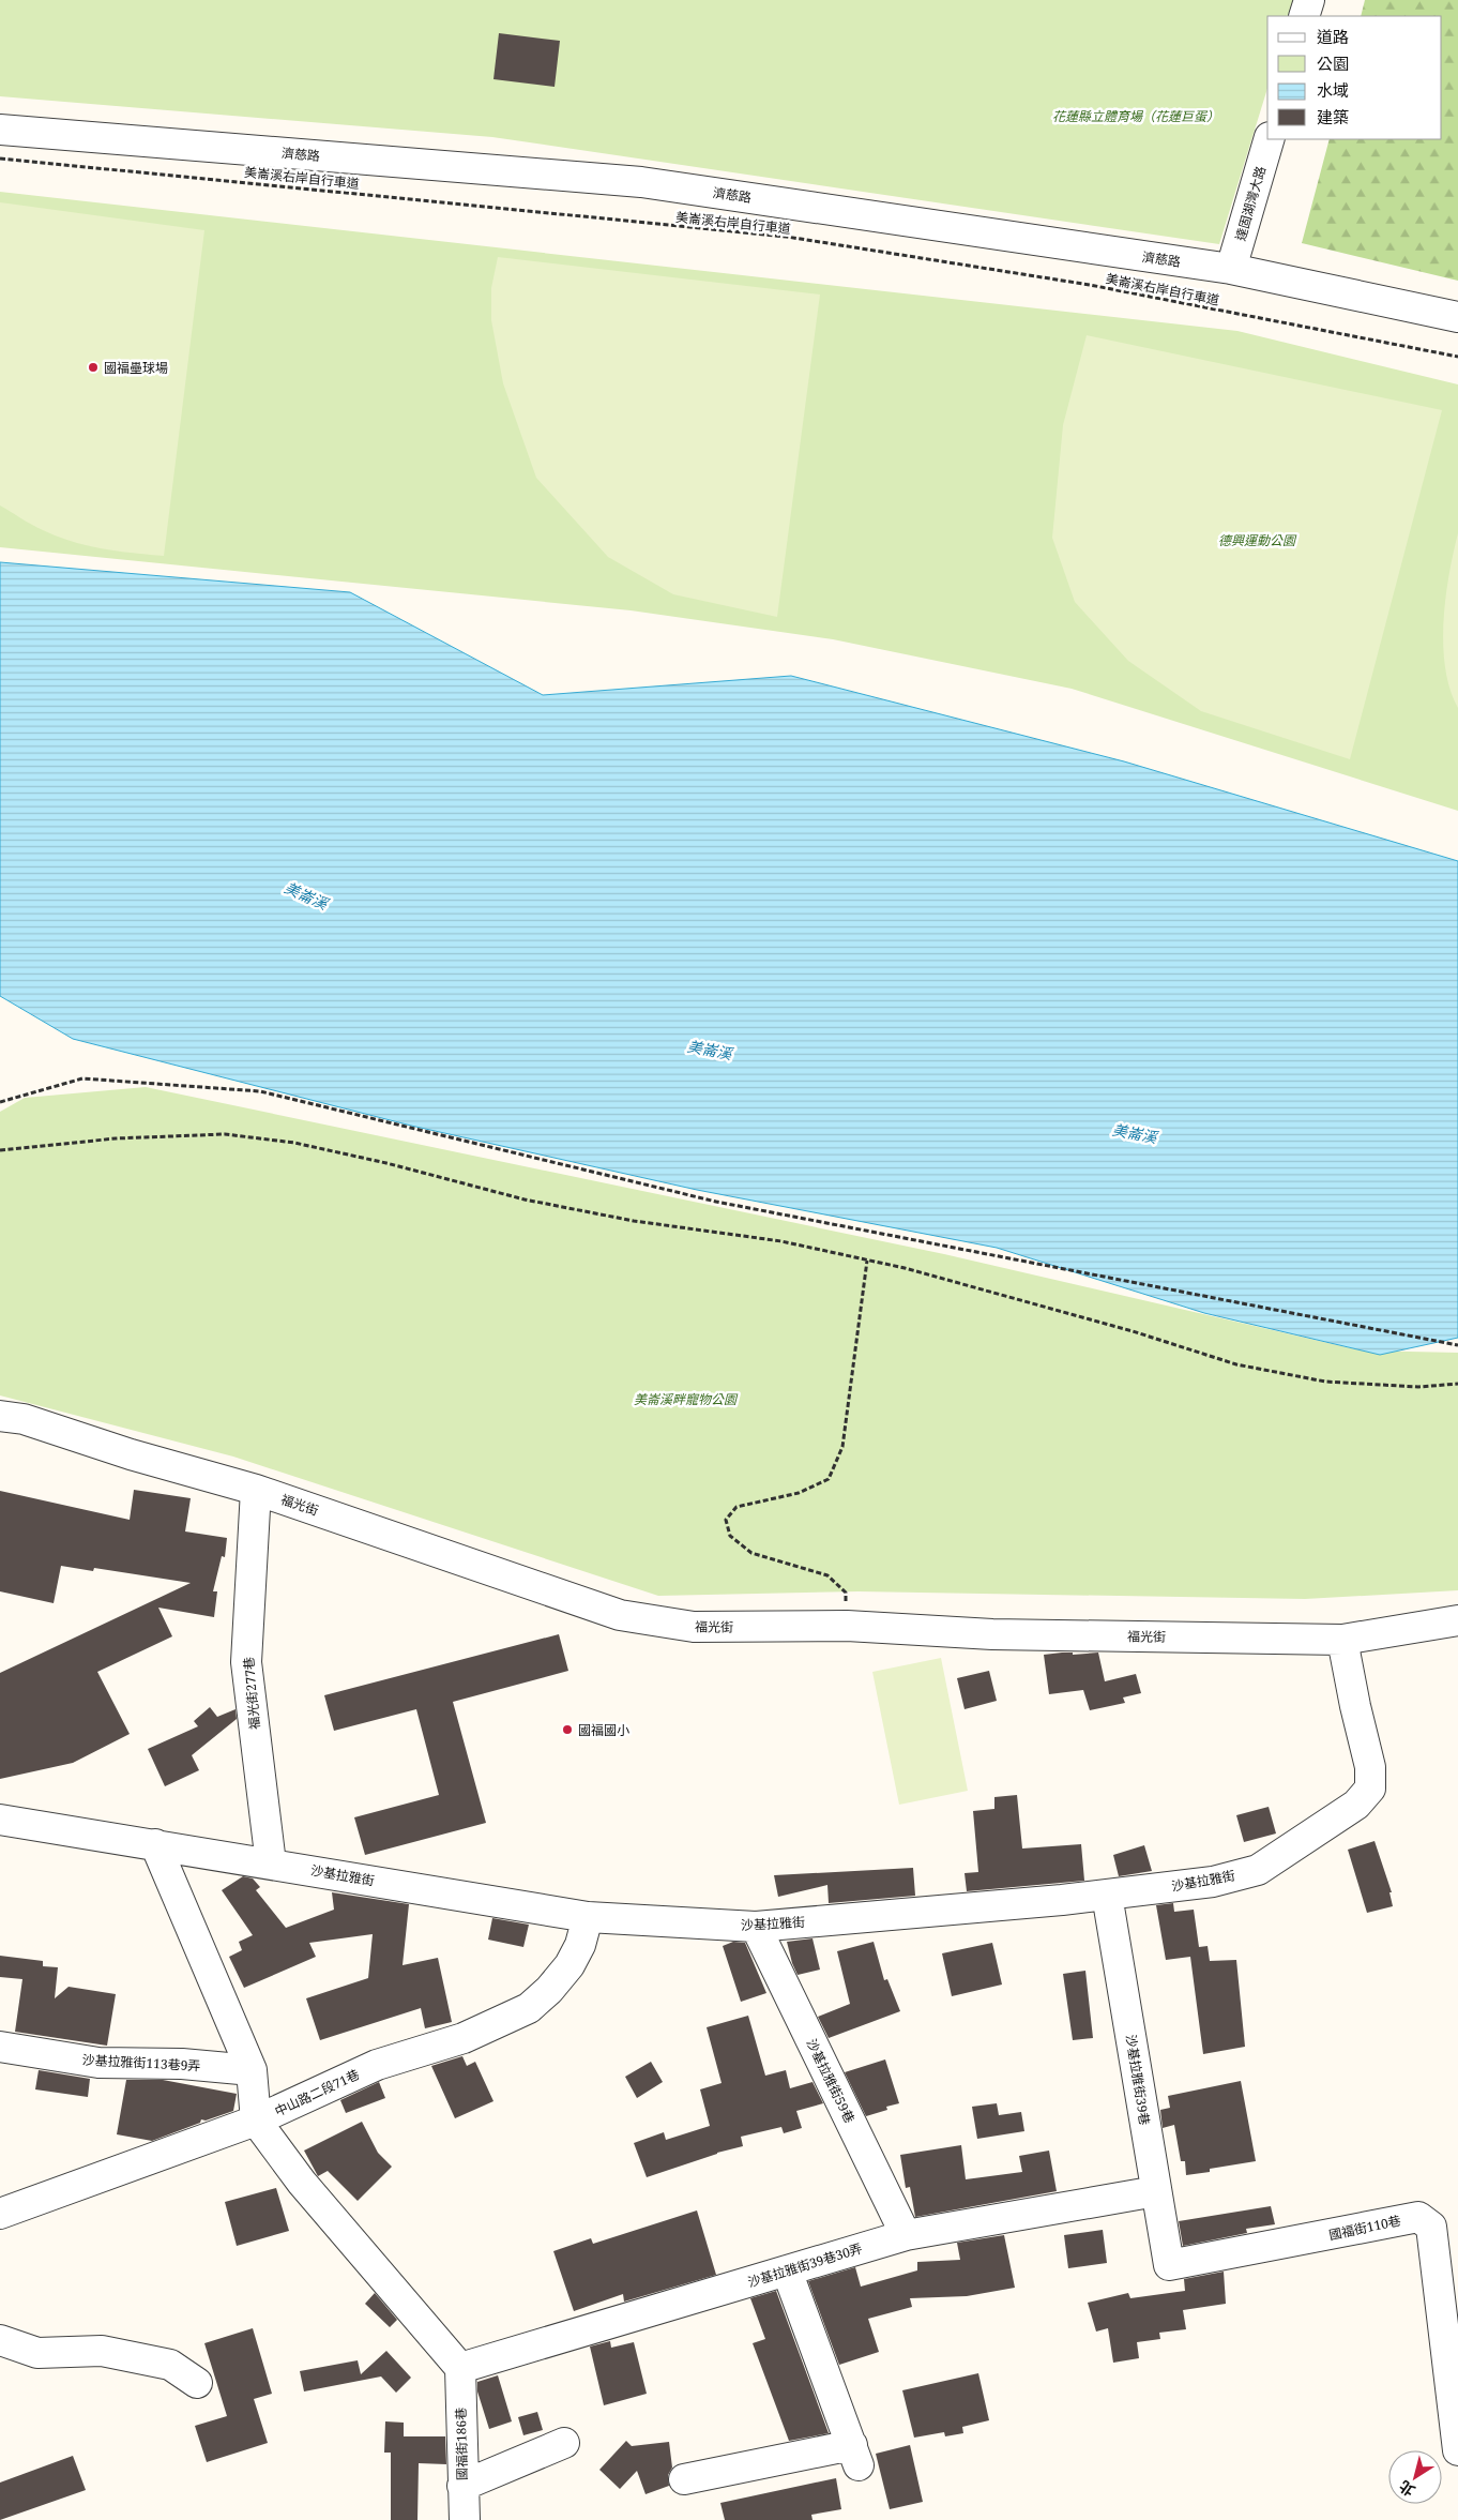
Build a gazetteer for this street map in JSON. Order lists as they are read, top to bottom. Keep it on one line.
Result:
{"streets":{"street":["濟慈路","達固湖灣大路","福光街","福光街277巷","沙基拉雅街","沙基拉雅街113巷9弄","沙基拉雅街39巷","沙基拉雅街59巷","中山路二段71巷","國福街110巷","沙基拉雅街39巷30弄","國福街186巷"],"path":["美崙溪右岸自行車道"]},"crossings":[["濟慈路","達固湖灣大路"],["福光街","福光街277巷"],["福光街","沙基拉雅街"],["福光街277巷","沙基拉雅街"],["沙基拉雅街","沙基拉雅街39巷"],["沙基拉雅街","沙基拉雅街59巷"],["沙基拉雅街","中山路二段71巷"],["沙基拉雅街39巷","國福街110巷"],["沙基拉雅街39巷","沙基拉雅街39巷30弄"],["沙基拉雅街59巷","沙基拉雅街39巷30弄"],["沙基拉雅街39巷30弄","國福街186巷"]],"water":["美崙溪"],"parks":["花蓮縣立體育場（花蓮巨蛋）","德興運動公園","美崙溪畔寵物公園"],"places":["國福壘球場","國福國小"],"legend":["道路","公園","水域","建築"],"north":"bottom left"}
